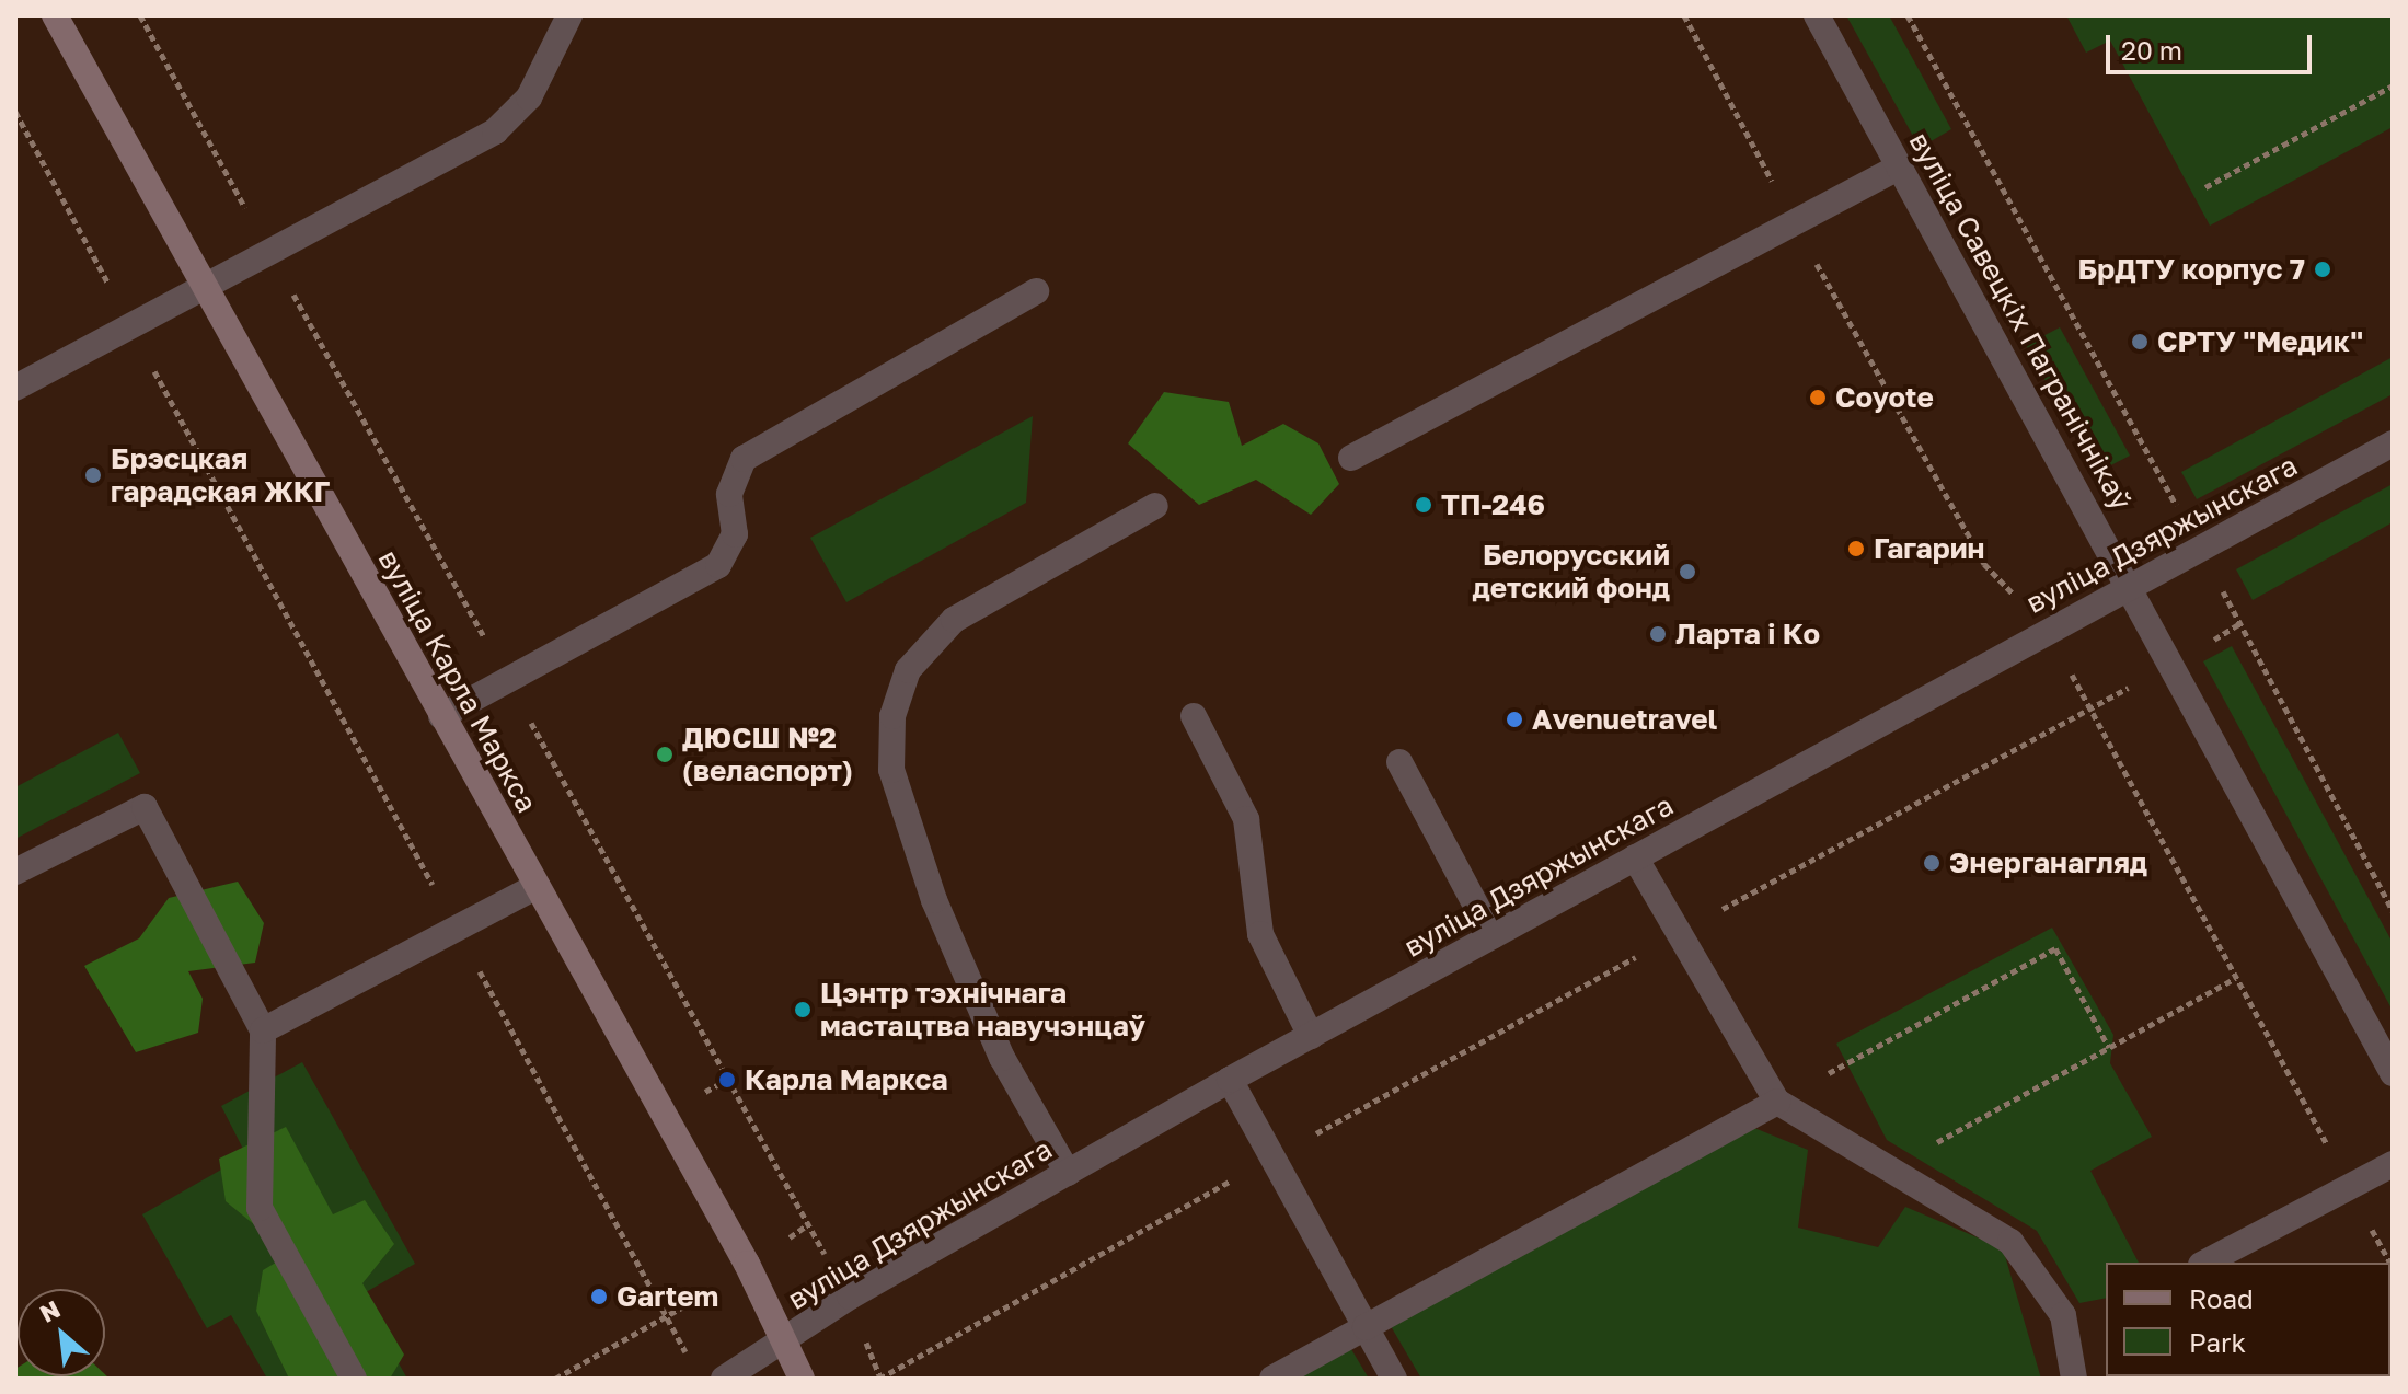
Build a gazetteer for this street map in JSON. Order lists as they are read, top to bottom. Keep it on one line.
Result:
{"streets":{"main road":["вуліца Карла Маркса"],"street":["вуліца Савецкіх Пагранічнікаў","вуліца Дзяржынскага"]},"crossings":[["вуліца Савецкіх Пагранічнікаў","вуліца Дзяржынскага"],["вуліца Дзяржынскага","вуліца Карла Маркса"]],"places":["БрДТУ корпус 7","СРТУ \"Медик\"","Coyote","Брэсцкая гарадская ЖКГ","ТП-246","Гагарин","Белорусский детский фонд","Ларта і Ко","Аvenuetravel","ДЮСШ №2 (веласпорт)","Энерганагляд","Цэнтр тэхнічнага мастацтва навучэнцаў","Карла Маркса","Gartem"],"legend":["Road","Park"],"scale_bar":"20 m","north":"top left"}
